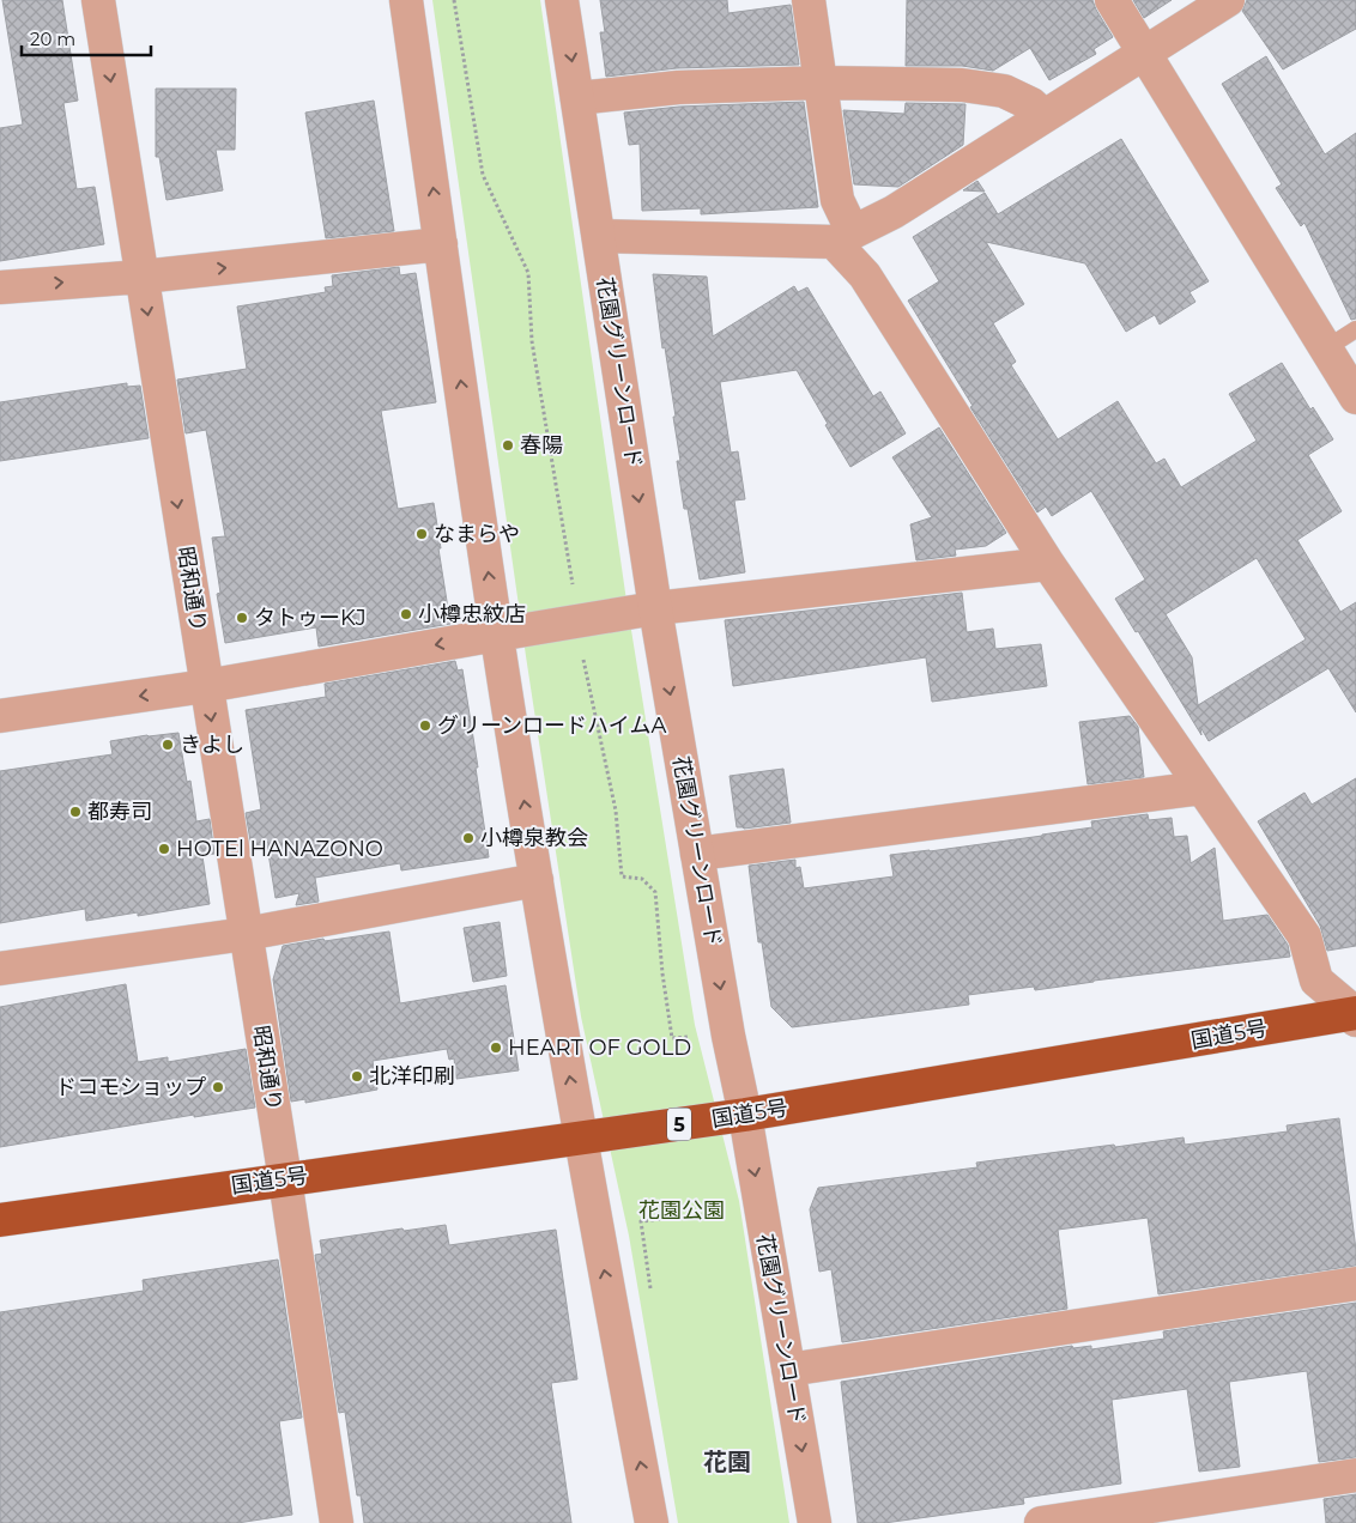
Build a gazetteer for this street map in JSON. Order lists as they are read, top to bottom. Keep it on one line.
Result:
{"streets":{"highway":["国道5号","5"],"street":["花園グリーンロード","昭和通り"]},"crossings":[["花園グリーンロード","国道5号"],["昭和通り","国道5号"]],"districts":["花園"],"parks":["花園公園"],"places":["春陽","なまらや","小樽忠紋店","タトゥーKJ","グリーンロードハイムA","きよし","都寿司","小樽泉教会","HOTEl HANAZONO","HEART OF GOLD","北洋印刷","ドコモショップ"],"scale_bar":"20 m"}
